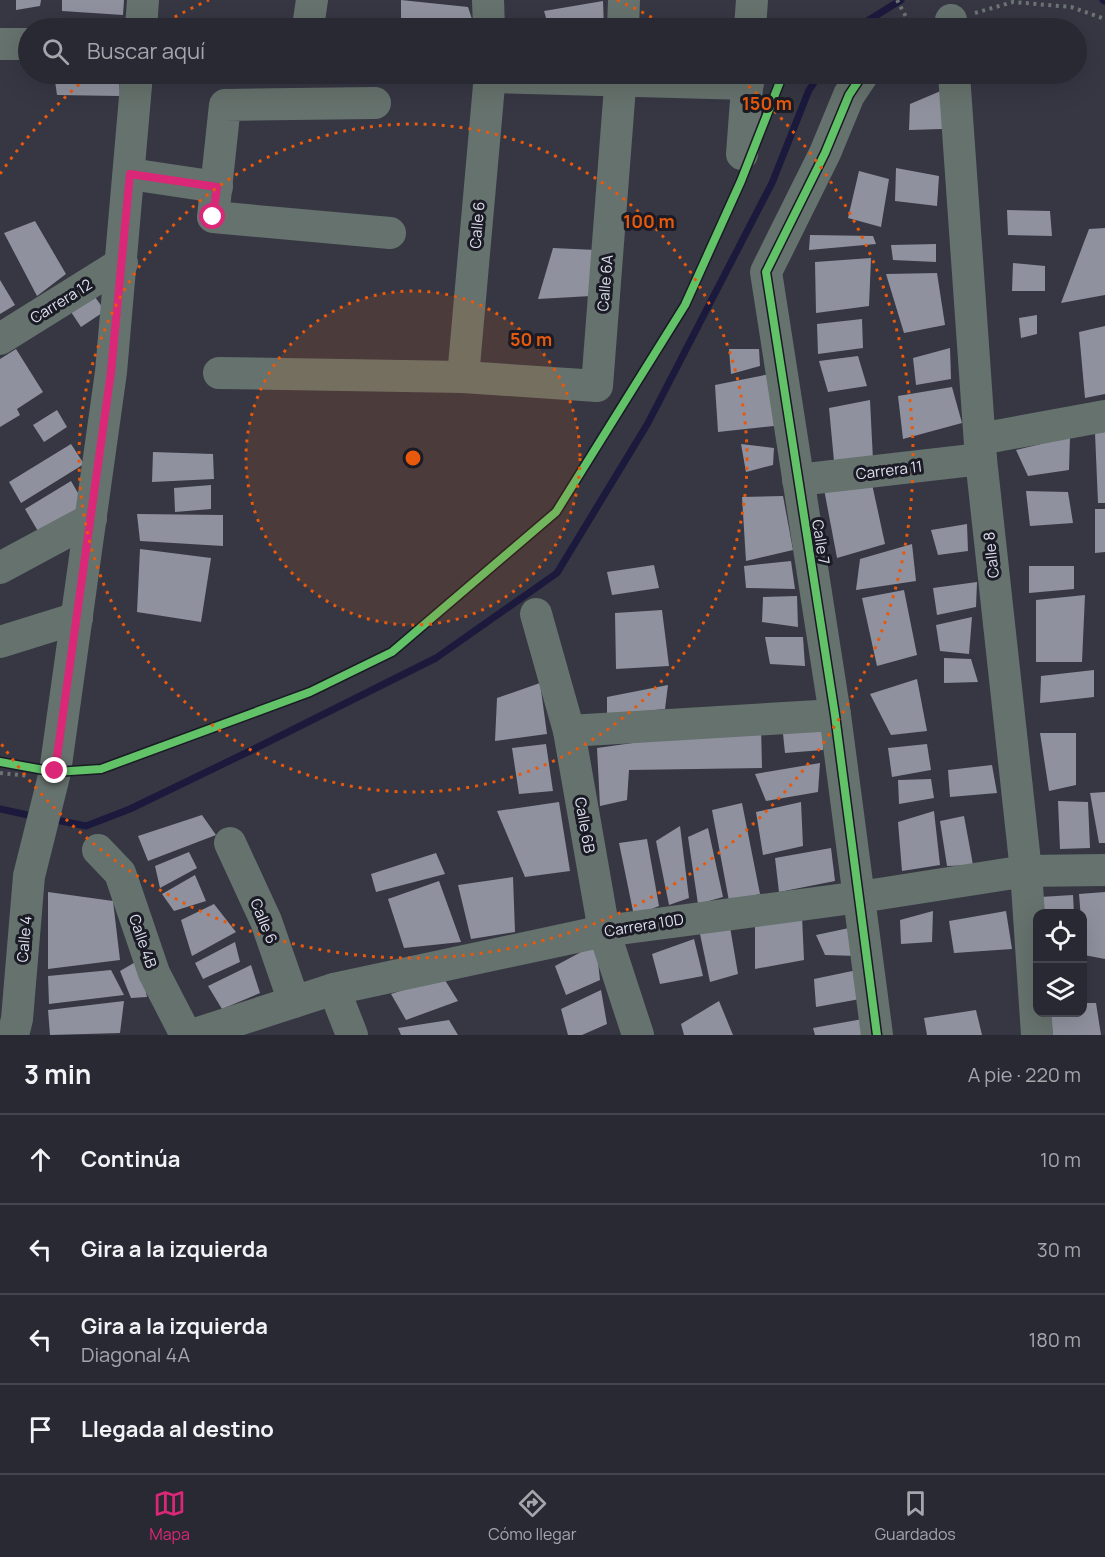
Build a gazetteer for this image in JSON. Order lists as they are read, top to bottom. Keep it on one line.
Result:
{"streets":{"street":["Calle 6","Calle 6A","Carrera 12","Carrera 11","Calle 7","Calle 8","Calle 6B","Carrera 10D","Calle 4","Calle 4B"]},"crossings":[["Calle 6","Calle 6A"],["Calle 6","Carrera 10D"],["Carrera 12","Calle 4"],["Carrera 11","Calle 7"],["Carrera 11","Calle 8"],["Calle 7","Carrera 10D"],["Calle 8","Carrera 10D"],["Calle 6B","Carrera 10D"]],"page":{"search":"Buscar aquí","heading":["3 min","A pie · 220 m"],"list":[["Continúa","10 m"],["Gira a la izquierda","30 m"],["Gira a la izquierda","Diagonal 4A","180 m"],"Llegada al destino"],"nav":["Mapa","Cómo llegar","Guardados"]},"rings":["150 m","100 m","50 m"]}
